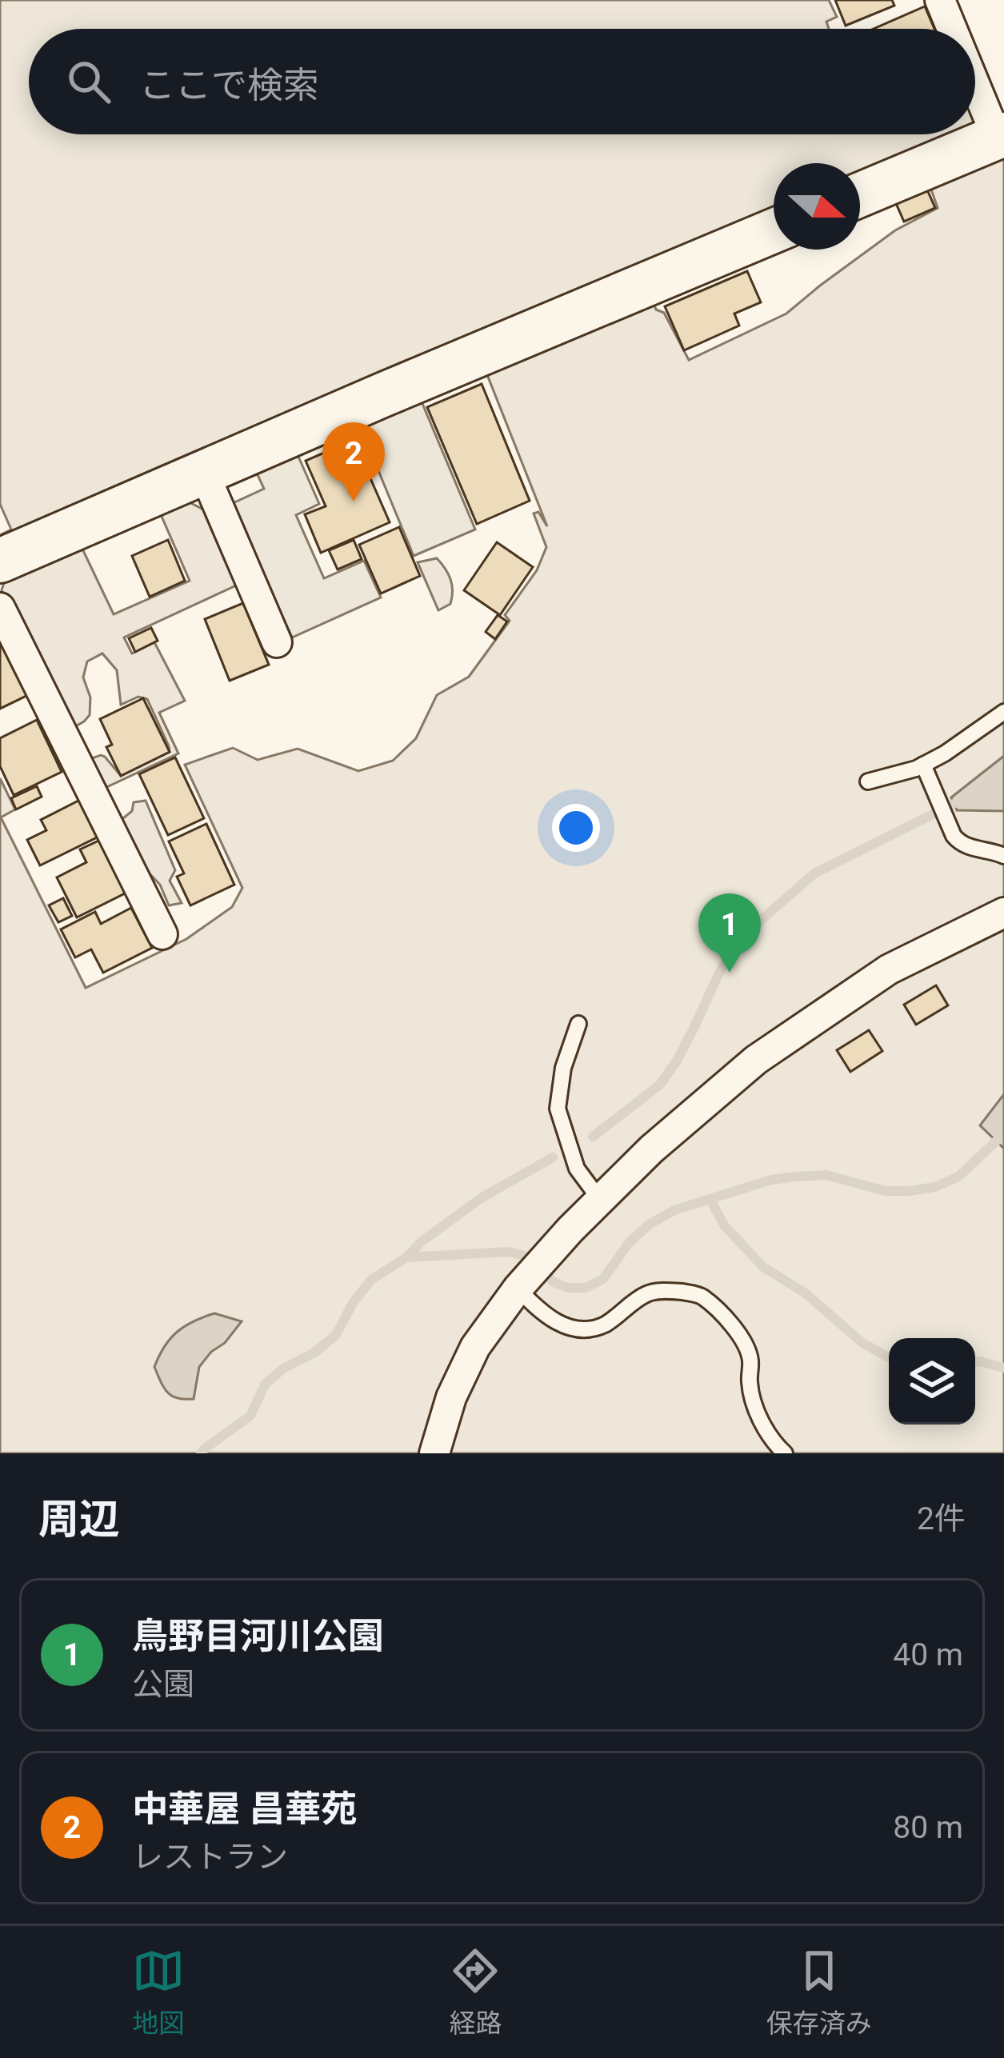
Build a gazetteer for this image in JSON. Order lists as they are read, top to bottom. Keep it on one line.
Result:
{"north":"right","page":{"search":"ここで検索","pins":["2","1"],"heading":["周辺","2件"],"list":[{"mark":"1","name":"鳥野目河川公園","note":"公園","value":"40 m"},{"mark":"2","name":"中華屋 昌華苑","note":"レストラン","value":"80 m"}],"nav":["地図","経路","保存済み"]}}
